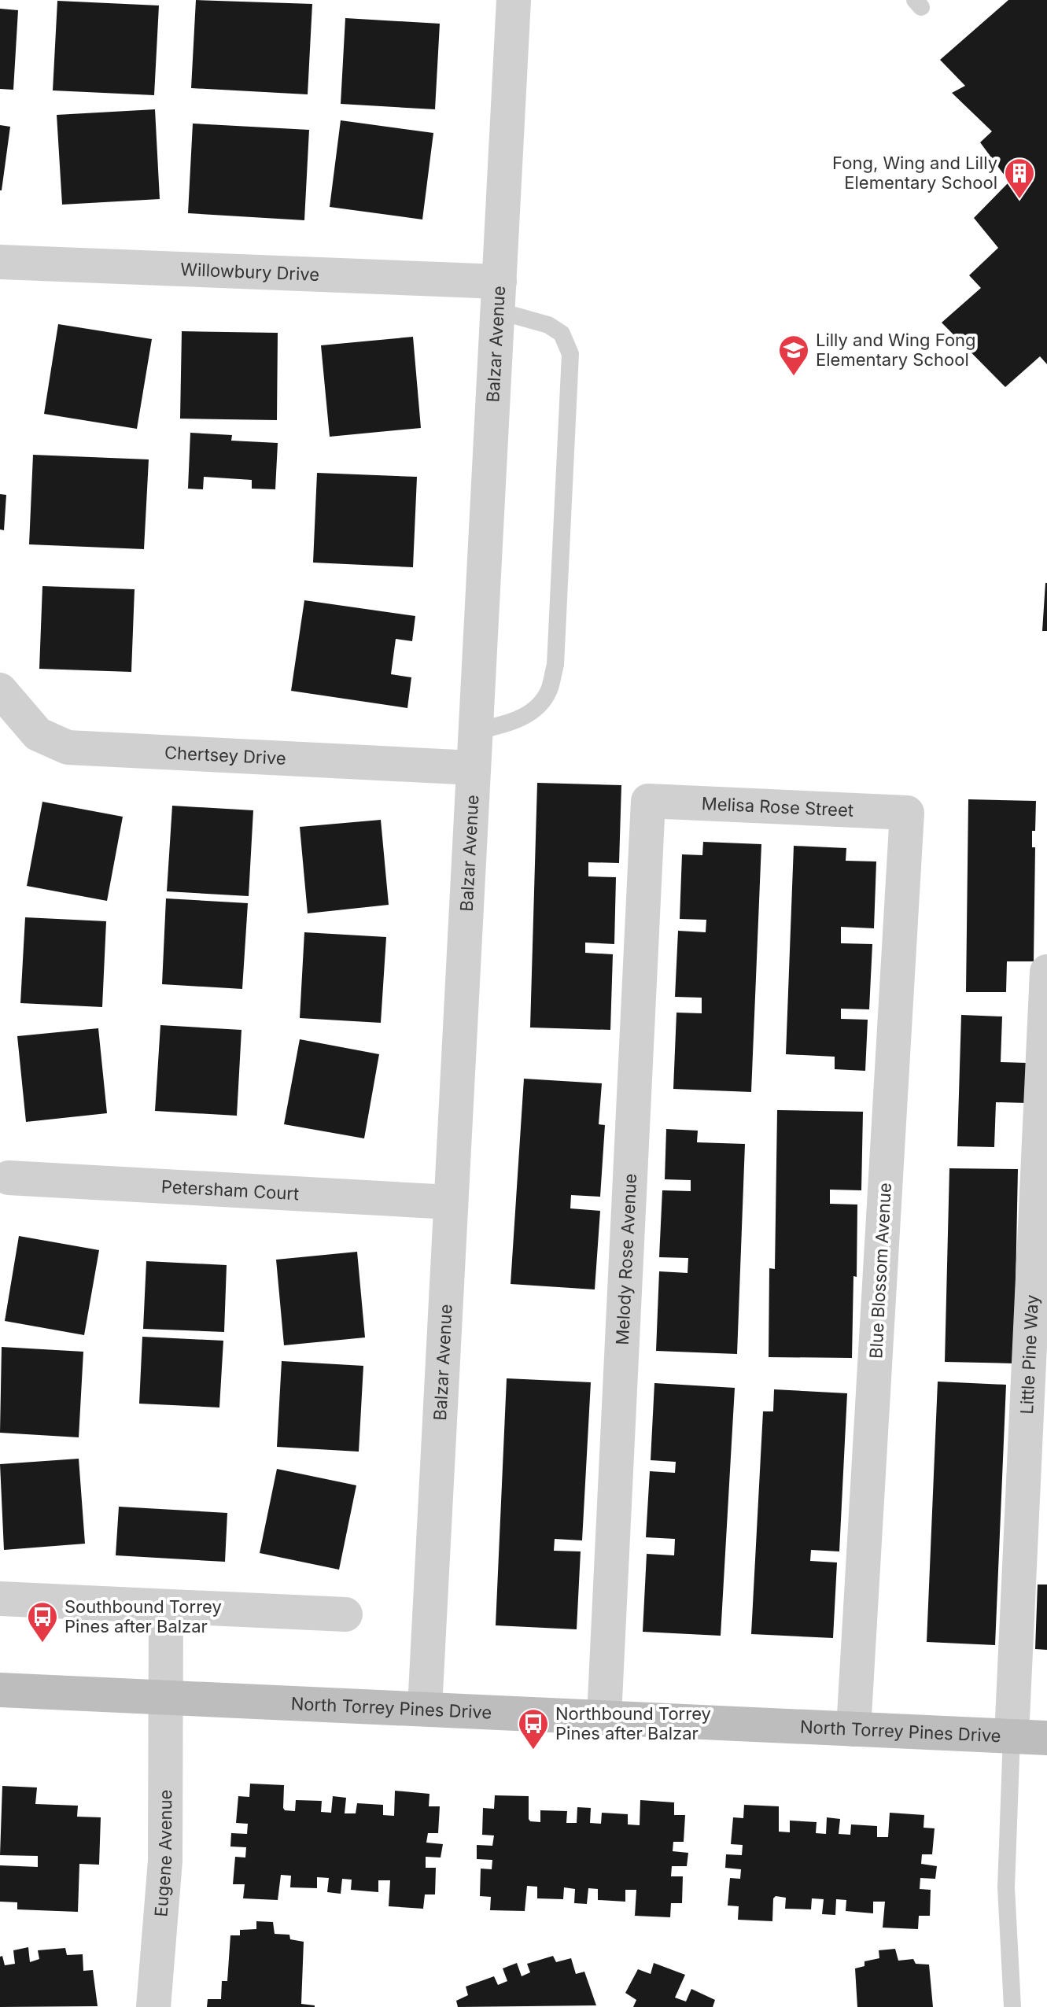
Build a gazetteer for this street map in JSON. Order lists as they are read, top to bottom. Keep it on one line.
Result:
{"streets":{"main road":["North Torrey Pines Drive"],"street":["Willowbury Drive","Balzar Avenue","Chertsey Drive","Melisa Rose Street","Petersham Court","Melody Rose Avenue","Blue Blossom Avenue","Little Pine Way","Eugene Avenue"]},"crossings":[["Willowbury Drive","Balzar Avenue"],["Balzar Avenue","Chertsey Drive"],["Balzar Avenue","Petersham Court"],["Balzar Avenue","North Torrey Pines Drive"],["Melisa Rose Street","Melody Rose Avenue"],["Melisa Rose Street","Blue Blossom Avenue"],["Melody Rose Avenue","North Torrey Pines Drive"],["Blue Blossom Avenue","North Torrey Pines Drive"],["Little Pine Way","North Torrey Pines Drive"],["North Torrey Pines Drive","Eugene Avenue"]],"places":{"building":["Fong, Wing and Lilly Elementary School"],"school or university":["Lilly and Wing Fong Elementary School"],"bus stop":["Southbound Torrey Pines after Balzar","Northbound Torrey Pines after Balzar"]}}
